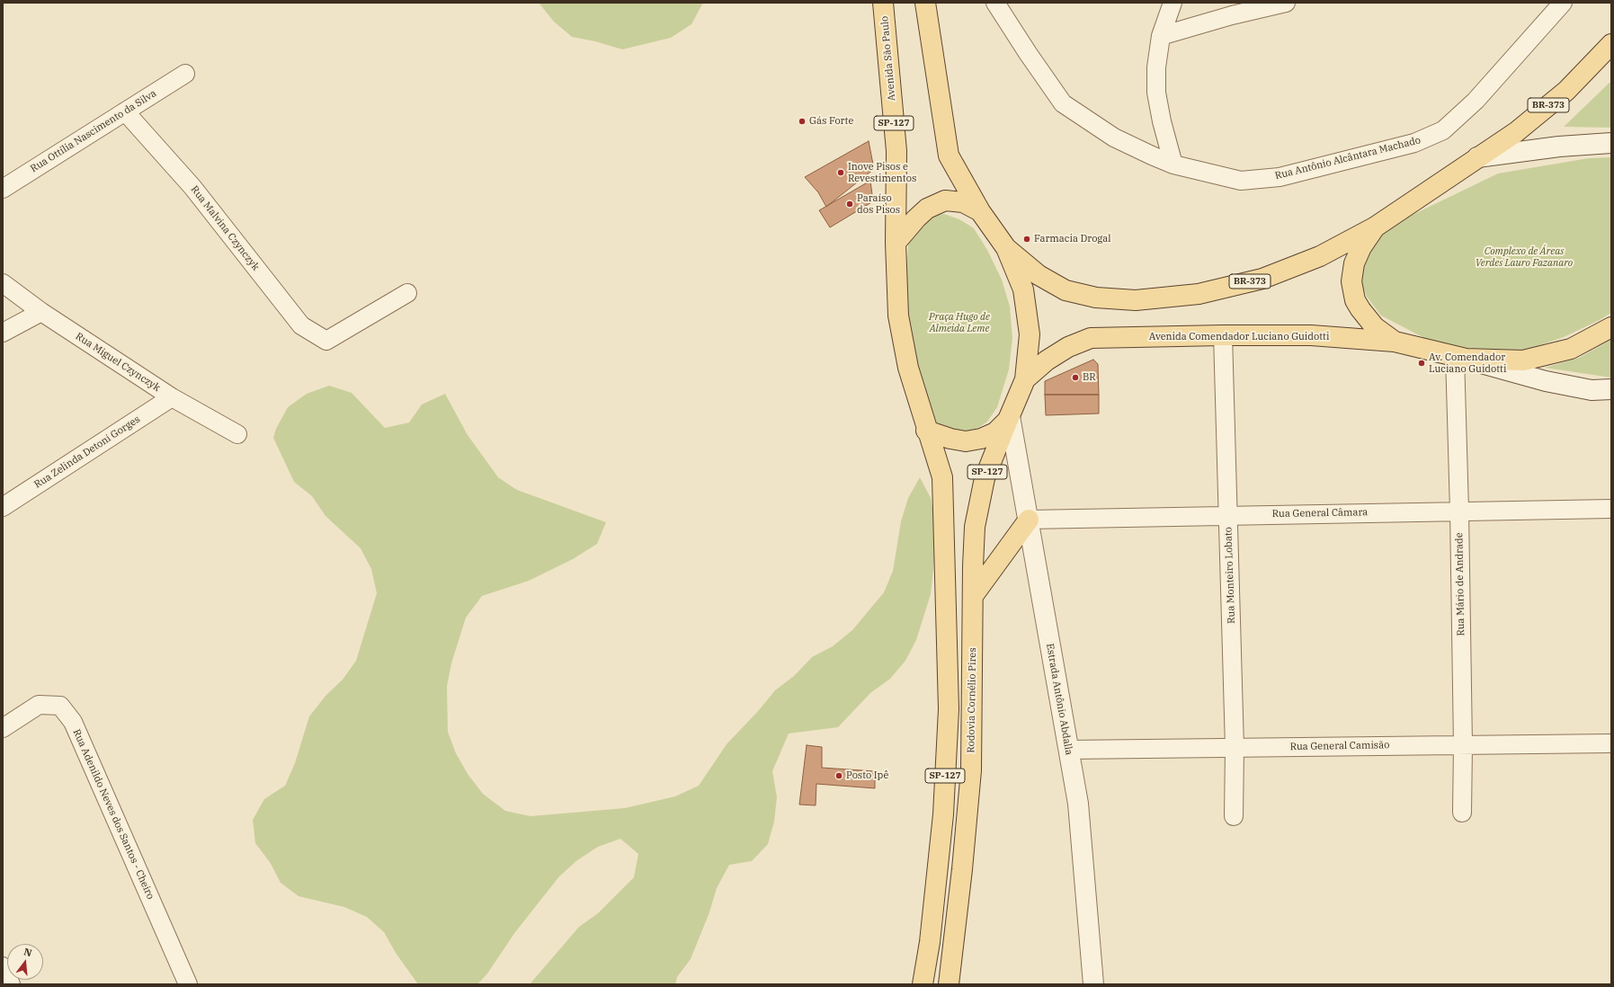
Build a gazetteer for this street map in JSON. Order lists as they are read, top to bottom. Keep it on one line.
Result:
{"streets":{"main road":["Avenida São Paulo","BR-373","SP-127","Avenida Comendador Luciano Guidotti","Rodovia Cornélio Pires"],"street":["Rua Ottília Nascimento da Silva","Rua Antônio Alcântara Machado","Rua Malvina Czynczyk","Rua Miguel Czynczyk","Rua Zelinda Detoni Gorges","Rua General Câmara","Rua Monteiro Lobato","Rua Mário de Andrade","Estrada Antônio Abdalla","Rua General Camisão","Rua Adenildo Neves dos Santos - Cheiro"]},"crossings":[["Avenida São Paulo","SP-127"],["BR-373","SP-127"],["SP-127","Avenida Comendador Luciano Guidotti"],["SP-127","Estrada Antônio Abdalla"],["SP-127","Rodovia Cornélio Pires"],["Rua Ottília Nascimento da Silva","Rua Malvina Czynczyk"],["Avenida Comendador Luciano Guidotti","Rua Monteiro Lobato"],["Avenida Comendador Luciano Guidotti","Rua Mário de Andrade"],["Rua Miguel Czynczyk","Rua Zelinda Detoni Gorges"],["Rua General Câmara","Rua Monteiro Lobato"],["Rua General Câmara","Rua Mário de Andrade"],["Rua General Câmara","Estrada Antônio Abdalla"],["Rua Monteiro Lobato","Rua General Camisão"],["Rua Mário de Andrade","Rua General Camisão"],["Estrada Antônio Abdalla","Rodovia Cornélio Pires"],["Estrada Antônio Abdalla","Rua General Camisão"]],"parks":["Complexo de Áreas Verdes Lauro Fazanaro","Praça Hugo de Almeida Leme"],"places":["Gás Forte","Inove Pisos e Revestimentos","Paraíso dos Pisos","Farmacia Drogal","Av. Comendador Luciano Guidotti","BR","Posto Ipê"],"north":"top"}
